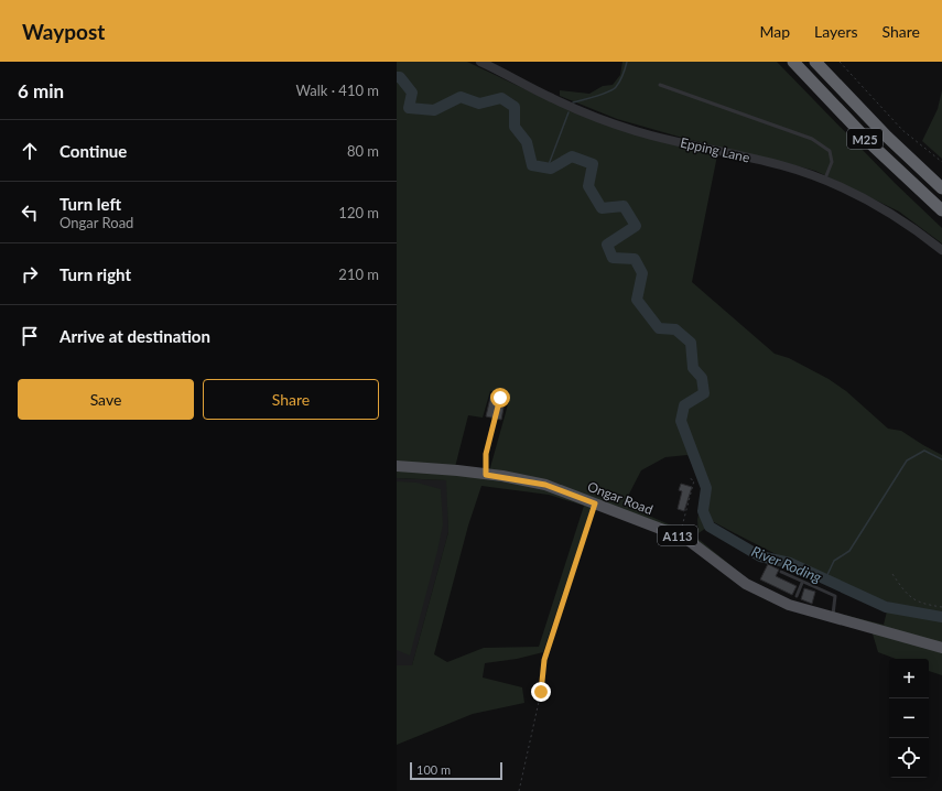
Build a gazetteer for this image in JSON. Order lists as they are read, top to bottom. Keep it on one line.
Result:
{"streets":{"highway":["M25"],"main road":["Ongar Road","A113"],"street":["Epping Lane"]},"water":["River Roding"],"scale_bar":"100 m","page":{"header":"Waypost","nav":["Map","Layers","Share"],"heading":["6 min","Walk · 410 m"],"list":[["Continue","80 m"],["Turn left","Ongar Road","120 m"],["Turn right","210 m"],"Arrive at destination"],"buttons":["Save","Share"],"map_buttons":["+","−"],"scale":"100 m"}}
